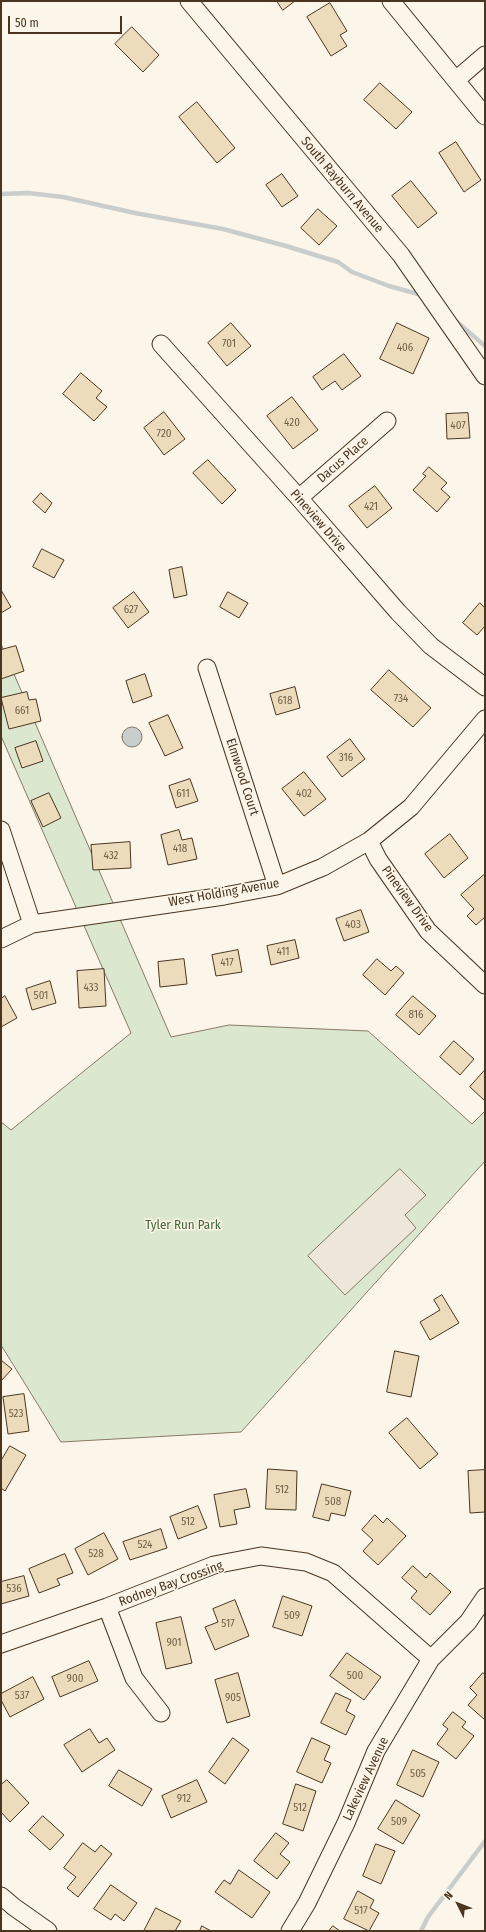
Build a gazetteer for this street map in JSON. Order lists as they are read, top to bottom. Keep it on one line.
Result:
{"streets":{"street":["South Rayburn Avenue","Dacus Place","Pineview Drive","Elmwood Court","West Holding Avenue","Rodney Bay Crossing","Lakeview Avenue"]},"crossings":[["Dacus Place","Pineview Drive"],["Pineview Drive","West Holding Avenue"],["Elmwood Court","West Holding Avenue"],["Rodney Bay Crossing","Lakeview Avenue"]],"parks":["Tyler Run Park"],"house_numbers":["701","406","420","407","720","421","627","734","618","661","316","611","402","418","432","403","411","417","433","501","816","523","512","508","512","524","528","536","509","517","901","500","900","537","905","505","912","512","509","517"],"scale_bar":"50 m","north":"top left"}
